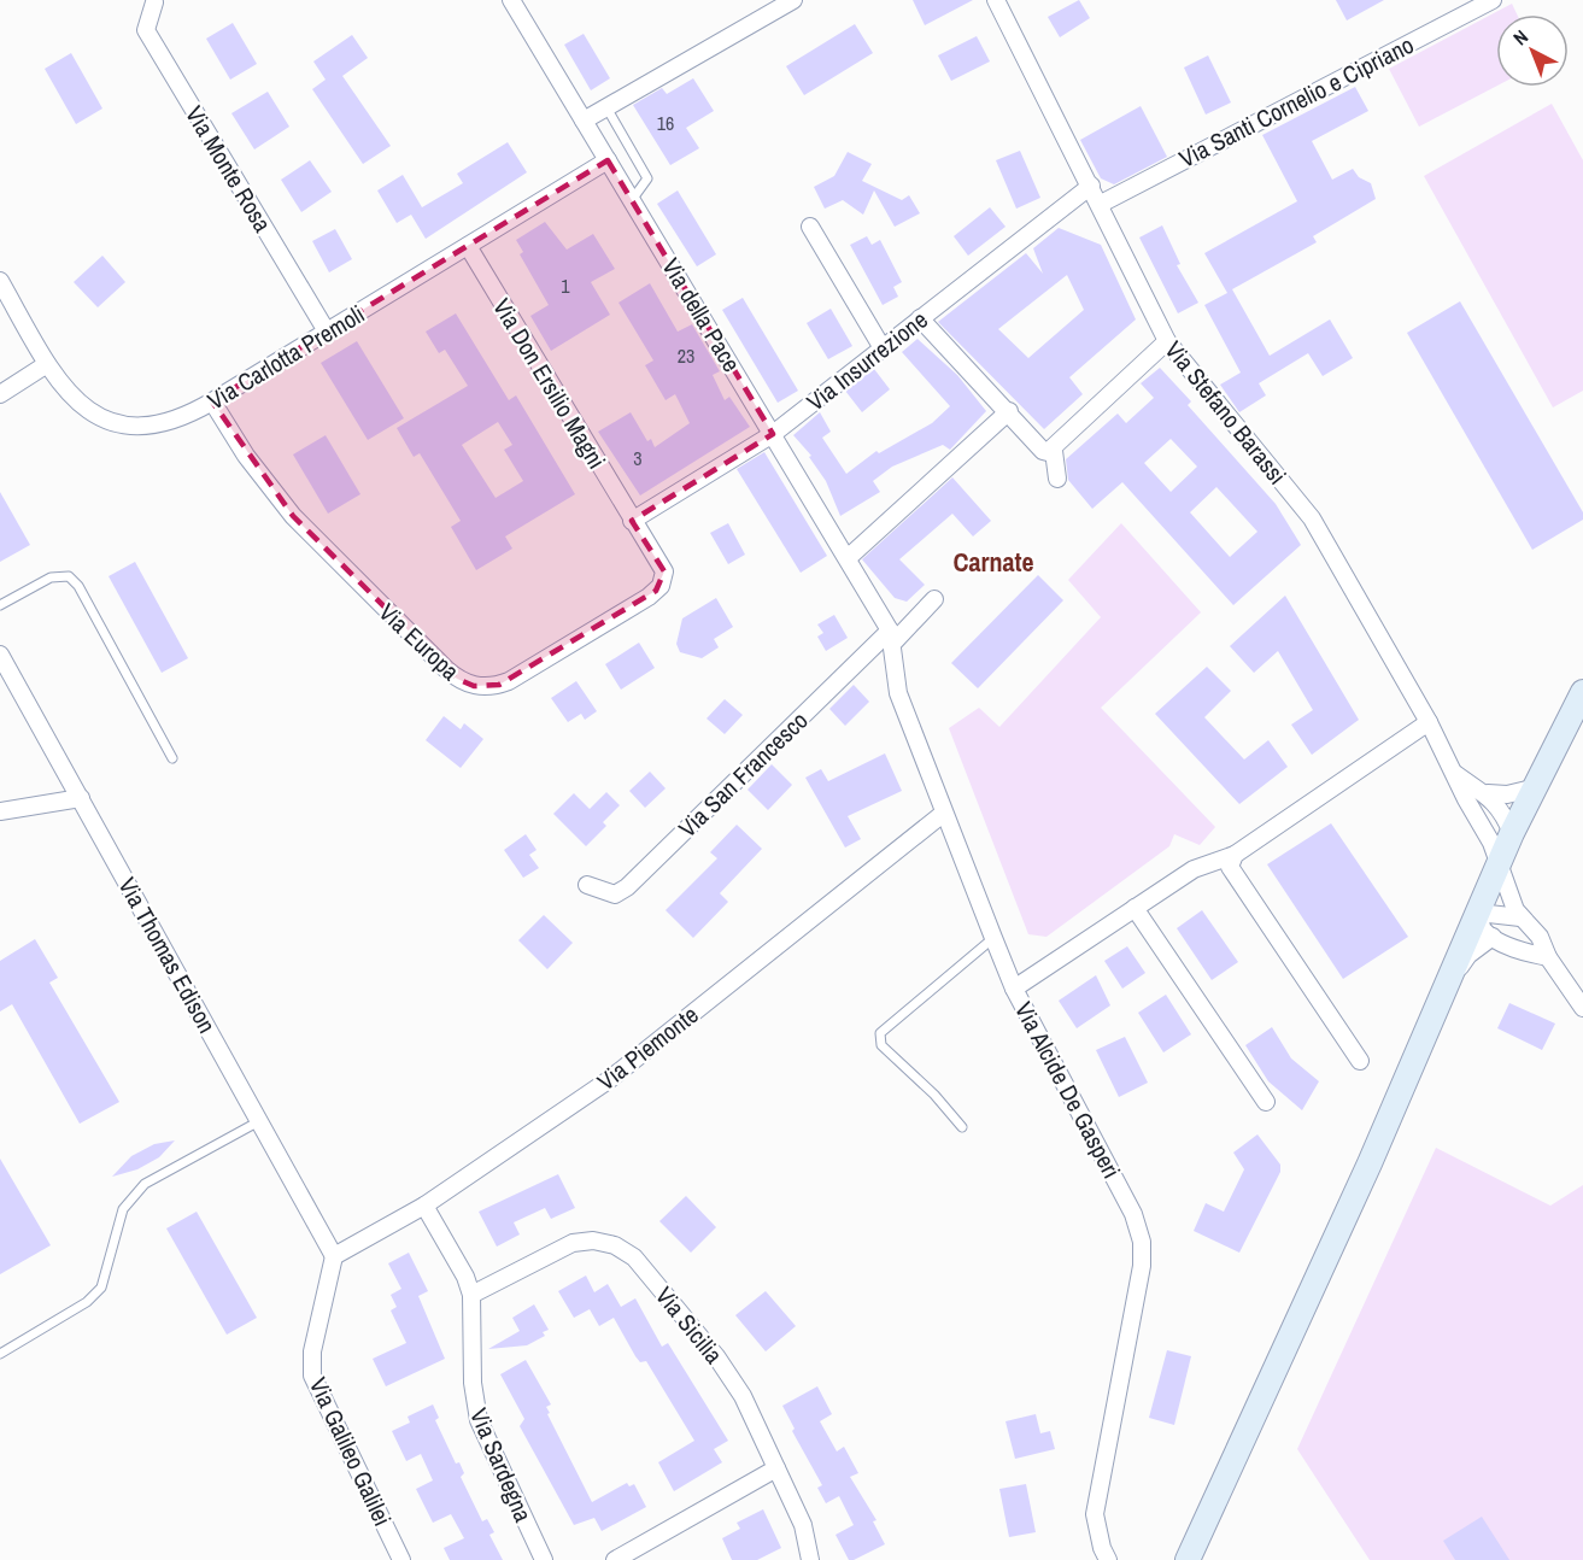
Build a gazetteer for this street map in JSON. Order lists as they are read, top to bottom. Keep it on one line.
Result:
{"streets":{"street":["Via Santi Cornelio e Cipriano","Via Monte Rosa","Via della Pace","Via Carlotta Premoli","Via Insurrezione","Via Don Ersilio Magni","Via Stefano Barassi","Via Europa","Via San Francesco","Via Thomas Edison","Via Piemonte","Via Alcide De Gasperi","Via Sicilia","Via Galileo Galilei","Via Sardegna"]},"crossings":[["Via Santi Cornelio e Cipriano","Via Stefano Barassi"],["Via Monte Rosa","Via Carlotta Premoli"],["Via della Pace","Via Carlotta Premoli"],["Via della Pace","Via Insurrezione"],["Via della Pace","Via San Francesco"],["Via della Pace","Via Alcide De Gasperi"],["Via Carlotta Premoli","Via Don Ersilio Magni"],["Via Carlotta Premoli","Via Europa"],["Via Insurrezione","Via Don Ersilio Magni"],["Via Insurrezione","Via Stefano Barassi"],["Via Insurrezione","Via Europa"],["Via Don Ersilio Magni","Via Europa"],["Via San Francesco","Via Alcide De Gasperi"],["Via Thomas Edison","Via Piemonte"],["Via Thomas Edison","Via Galileo Galilei"],["Via Piemonte","Via Alcide De Gasperi"],["Via Piemonte","Via Galileo Galilei"],["Via Piemonte","Via Sardegna"],["Via Sicilia","Via Sardegna"]],"districts":["Carnate"],"house_numbers":["16","1","23","3"],"north":"top left"}
